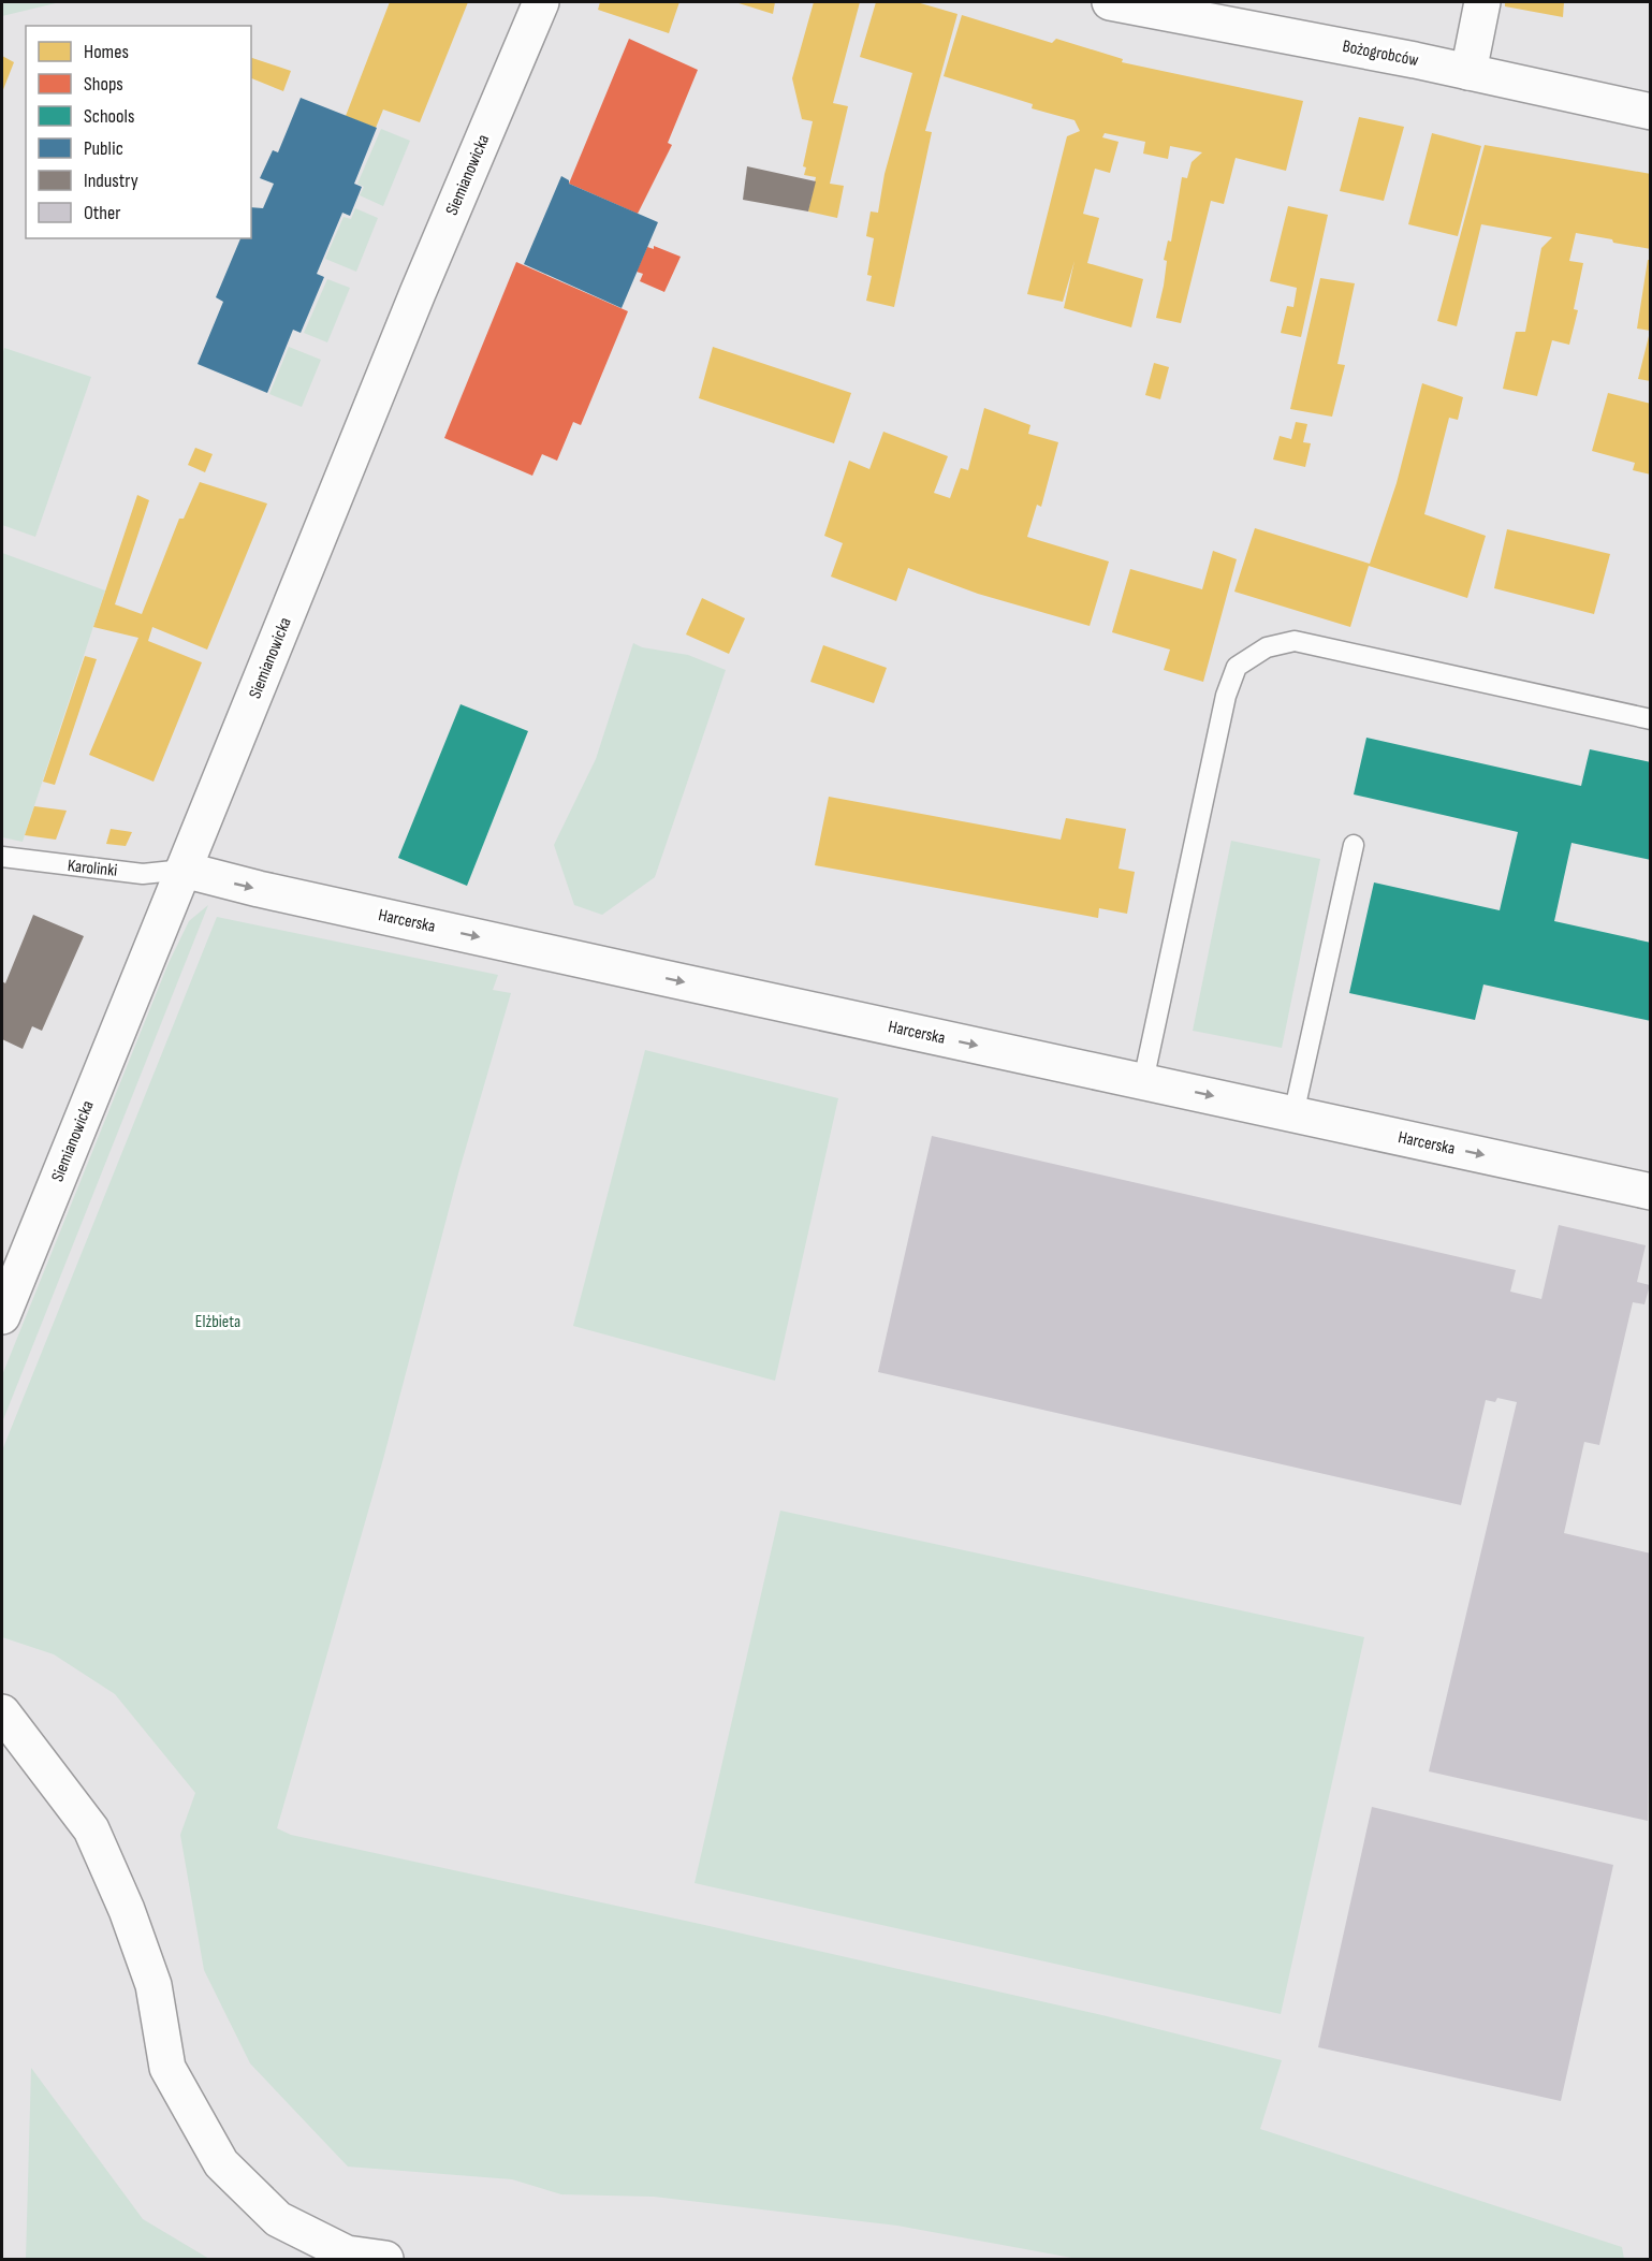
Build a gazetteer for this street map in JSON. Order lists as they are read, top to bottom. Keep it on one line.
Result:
{"streets":{"street":["Bożogrobców","Siemianowicka","Harcerska"],"lane":["Karolinki"]},"crossings":[["Siemianowicka","Karolinki"],["Siemianowicka","Harcerska"],["Karolinki","Harcerska"]],"one_way":["Harcerska"],"parks":["Elżbieta"],"legend":["Homes","Shops","Schools","Public","Industry","Other"]}
